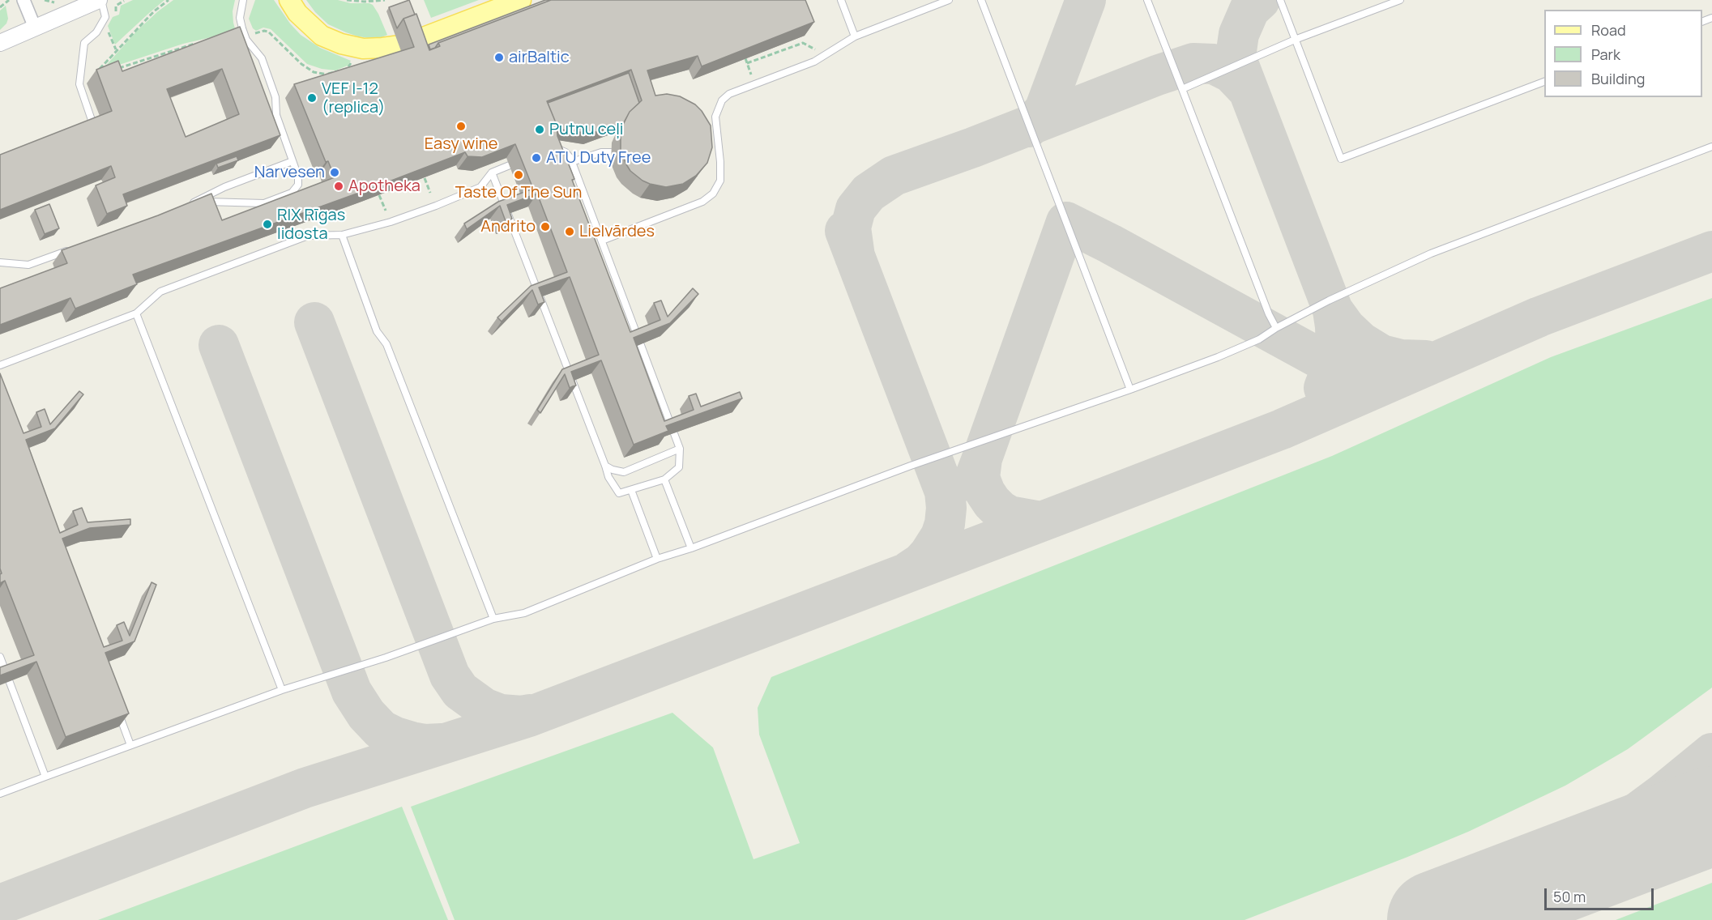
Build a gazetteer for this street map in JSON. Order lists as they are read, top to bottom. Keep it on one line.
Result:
{"places":["airBaltic","VEF I-12 (replica)","Easy wine","Putnu ceļi","ATU Duty Free","Narvesen","Taste Of The Sun","Apotheka","RIX Rīgas lidosta","Andrito","Lielvārdes"],"legend":["Road","Park","Building"],"scale_bar":"50 m"}
